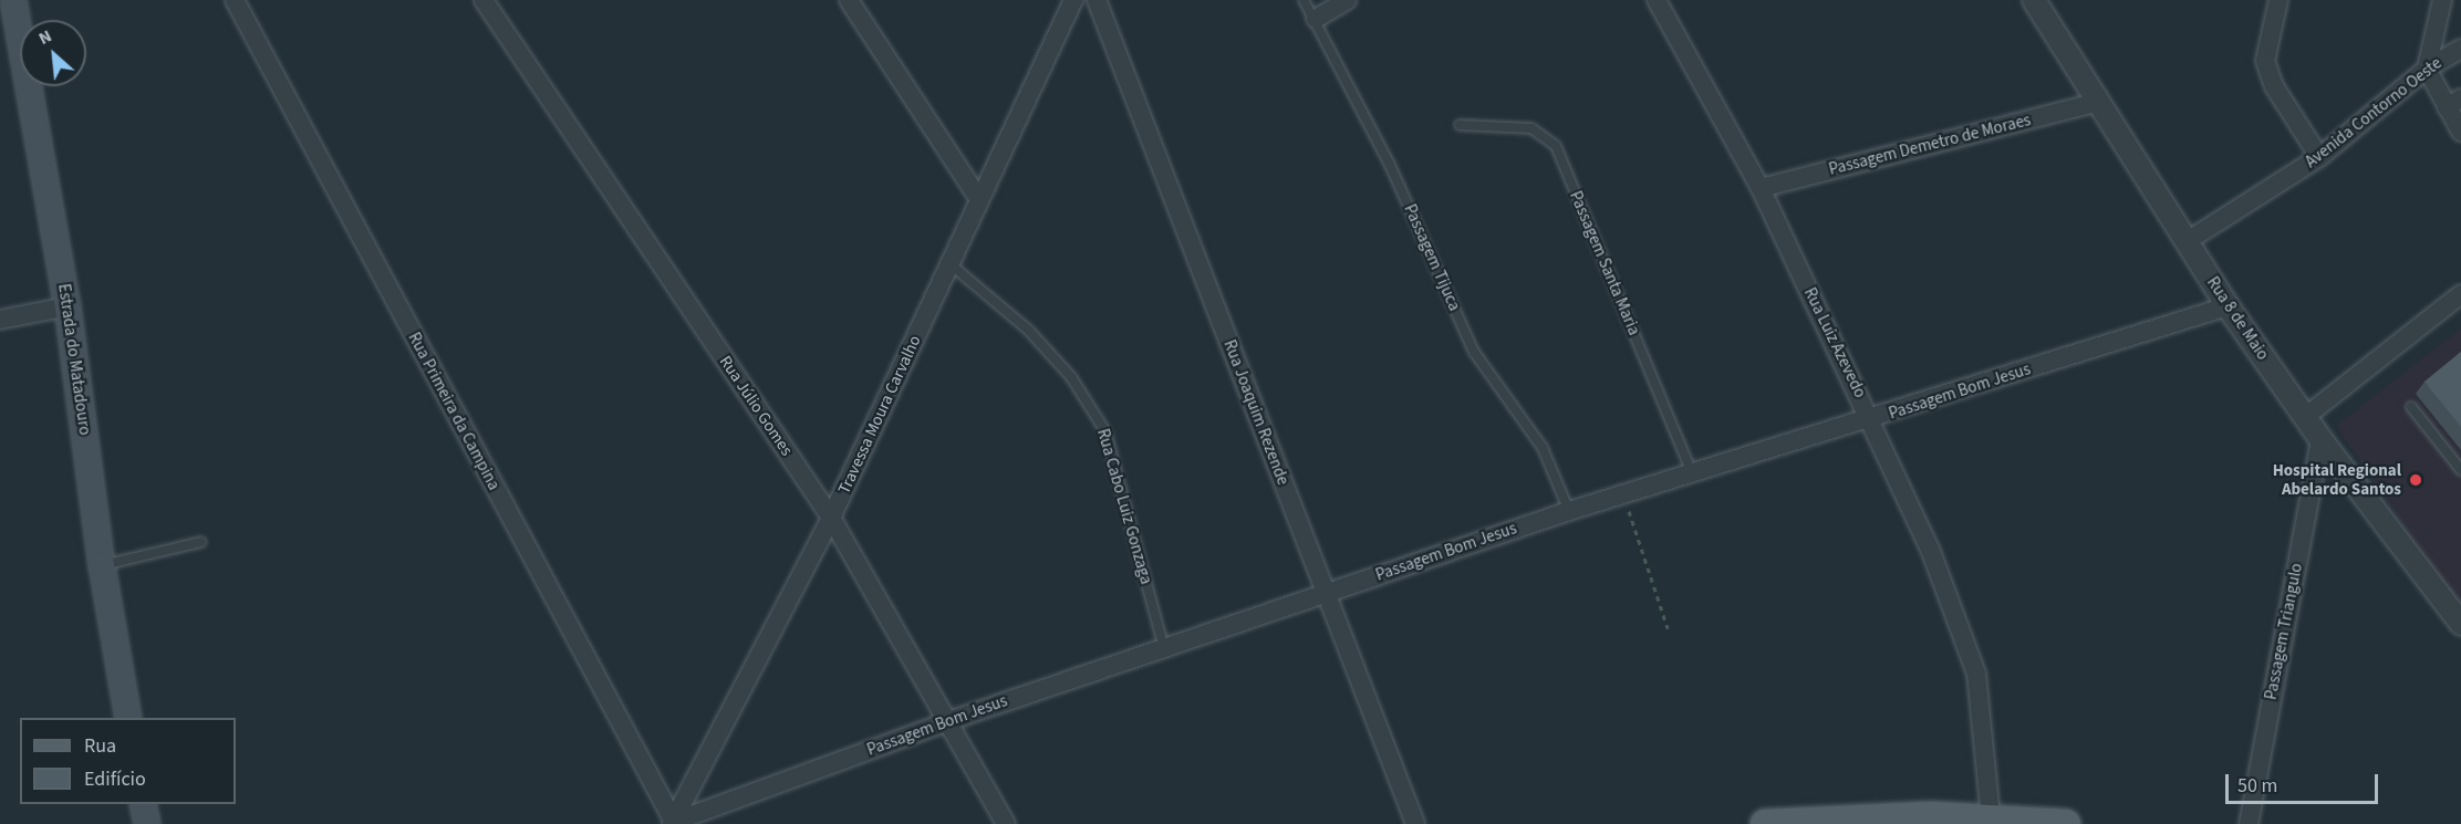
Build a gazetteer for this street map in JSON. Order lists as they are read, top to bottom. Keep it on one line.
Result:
{"streets":{"main road":["Estrada do Matadouro"],"street":["Avenida Contorno Oeste","Passagem Demetro de Moraes","Rua 8 de Maio","Rua Luiz Azevedo","Passagem Bom Jesus","Rua Júlio Gomes","Rua Primeira da Campina","Rua Joaquim Rezende","Travessa Moura Carvalho","Passagem Triangulo"],"lane":["Passagem Tijuca","Passagem Santa Maria","Rua Cabo Luiz Gonzaga"]},"crossings":[["Avenida Contorno Oeste","Rua 8 de Maio"],["Passagem Demetro de Moraes","Rua 8 de Maio"],["Passagem Demetro de Moraes","Rua Luiz Azevedo"],["Passagem Tijuca","Passagem Bom Jesus"],["Passagem Santa Maria","Passagem Bom Jesus"],["Rua 8 de Maio","Passagem Bom Jesus"],["Rua 8 de Maio","Passagem Triangulo"],["Rua Luiz Azevedo","Passagem Bom Jesus"],["Passagem Bom Jesus","Rua Júlio Gomes"],["Passagem Bom Jesus","Rua Primeira da Campina"],["Passagem Bom Jesus","Rua Joaquim Rezende"],["Passagem Bom Jesus","Travessa Moura Carvalho"],["Passagem Bom Jesus","Rua Cabo Luiz Gonzaga"],["Rua Júlio Gomes","Travessa Moura Carvalho"],["Rua Primeira da Campina","Travessa Moura Carvalho"],["Travessa Moura Carvalho","Rua Cabo Luiz Gonzaga"]],"places":["Hospital Regional Abelardo Santos"],"legend":["Rua","Edifício"],"scale_bar":"50 m","north":"top left"}
